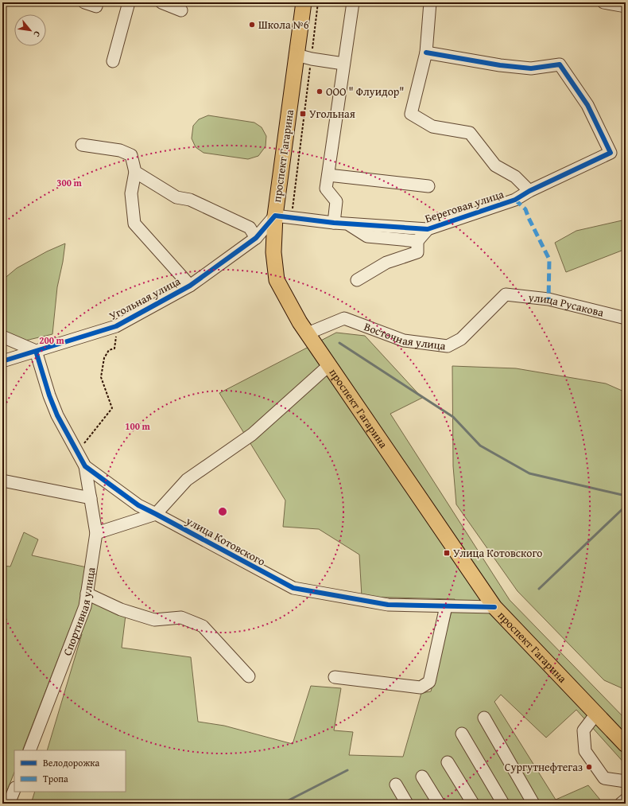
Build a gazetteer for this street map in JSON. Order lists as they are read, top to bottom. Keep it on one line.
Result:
{"streets":{"main road":["проспект Гагарина"],"street":["Береговая улица","Угольная улица","улица Русакова","Восточная улица","улица Котовского","Спортивная улица"]},"crossings":[["проспект Гагарина","Береговая улица"],["проспект Гагарина","Угольная улица"],["проспект Гагарина","Восточная улица"],["проспект Гагарина","улица Котовского"],["Береговая улица","Угольная улица"],["Угольная улица","улица Котовского"],["улица Русакова","Восточная улица"],["улица Котовского","Спортивная улица"]],"places":{"other":["Школа №6","ООО \" Флуидор\"","Сургутнефтегаз"],"transit":["Угольная","Улица Котовского"]},"legend":["Велодорожка","Тропа"],"north":"bottom right","rings":["300 m","200 m","100 m"]}
